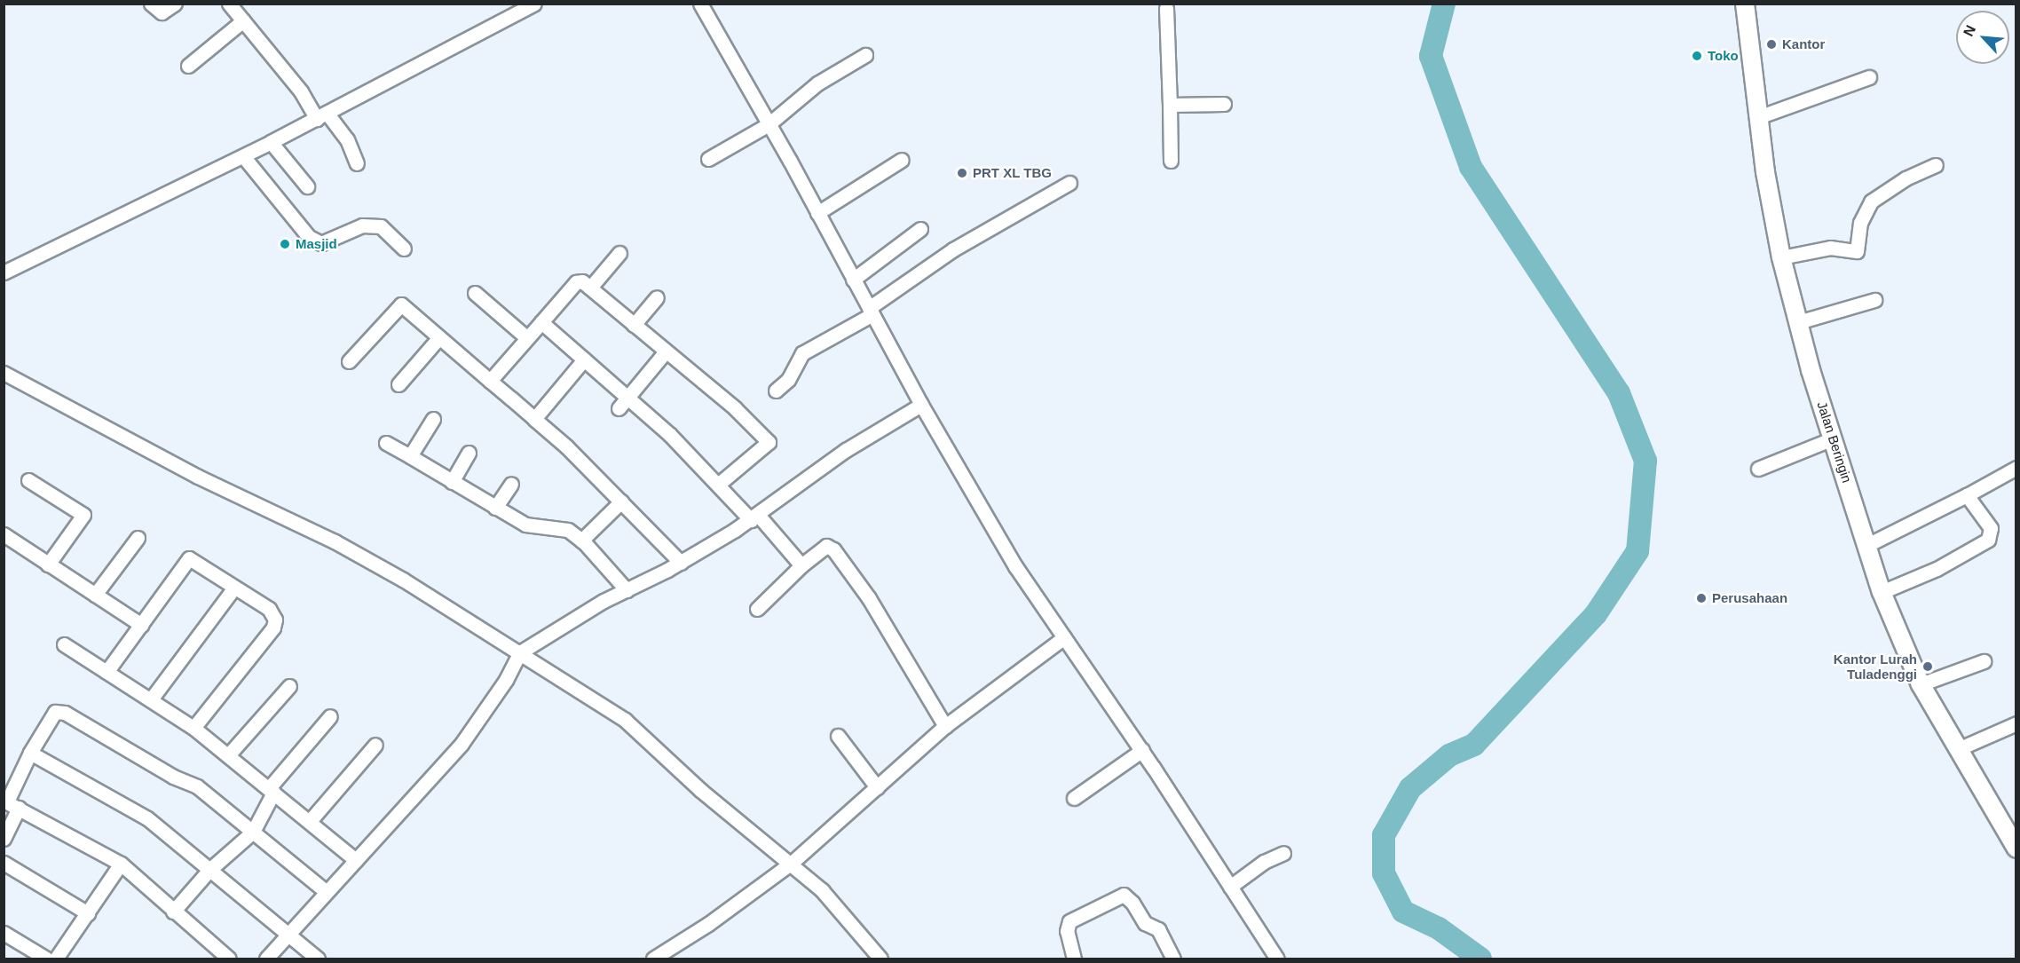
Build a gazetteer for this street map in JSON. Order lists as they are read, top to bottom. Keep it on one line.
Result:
{"streets":{"street":["Jalan Beringin"]},"places":["Kantor","Toko","PRT XL TBG","Masjid","Perusahaan","Kantor Lurah Tuladenggi"],"north":"top left"}
